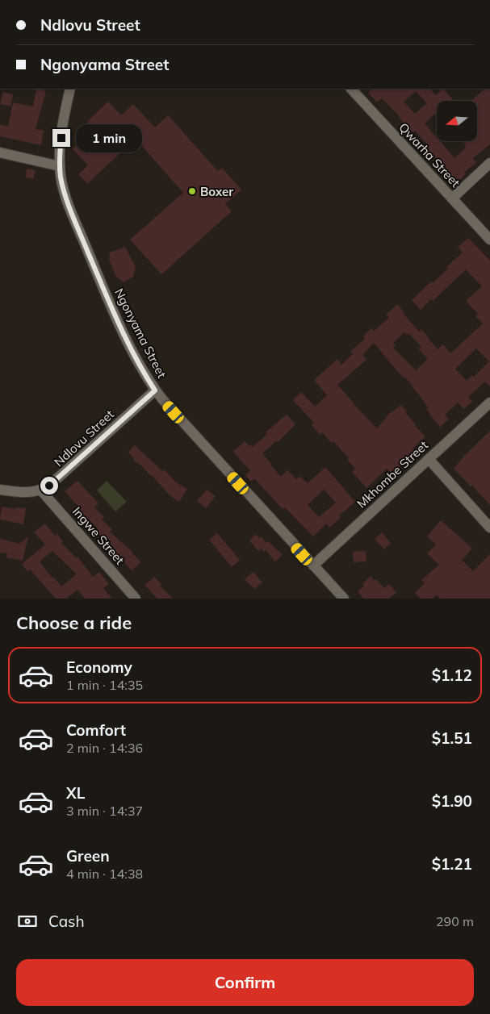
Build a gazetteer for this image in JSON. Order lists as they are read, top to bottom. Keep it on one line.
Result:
{"streets":{"street":["Qwarha Street","Ngonyama Street","Ndlovu Street","Mkhombe Street","Ingwe Street"]},"crossings":[["Ngonyama Street","Ndlovu Street"],["Ngonyama Street","Mkhombe Street"],["Ndlovu Street","Ingwe Street"]],"places":["Boxer"],"north":"left","page":{"banner":["Ndlovu Street","Ngonyama Street"],"bubble":"1 min","heading":"Choose a ride","list":[{"name":"Economy","note":"1 min · 14:35","value":"$1.12"},{"name":"Comfort","note":"2 min · 14:36","value":"$1.51"},{"name":"XL","note":"3 min · 14:37","value":"$1.90"},{"name":"Green","note":"4 min · 14:38","value":"$1.21"}],"pay":["Cash","290 m"],"buttons":"Confirm"}}
